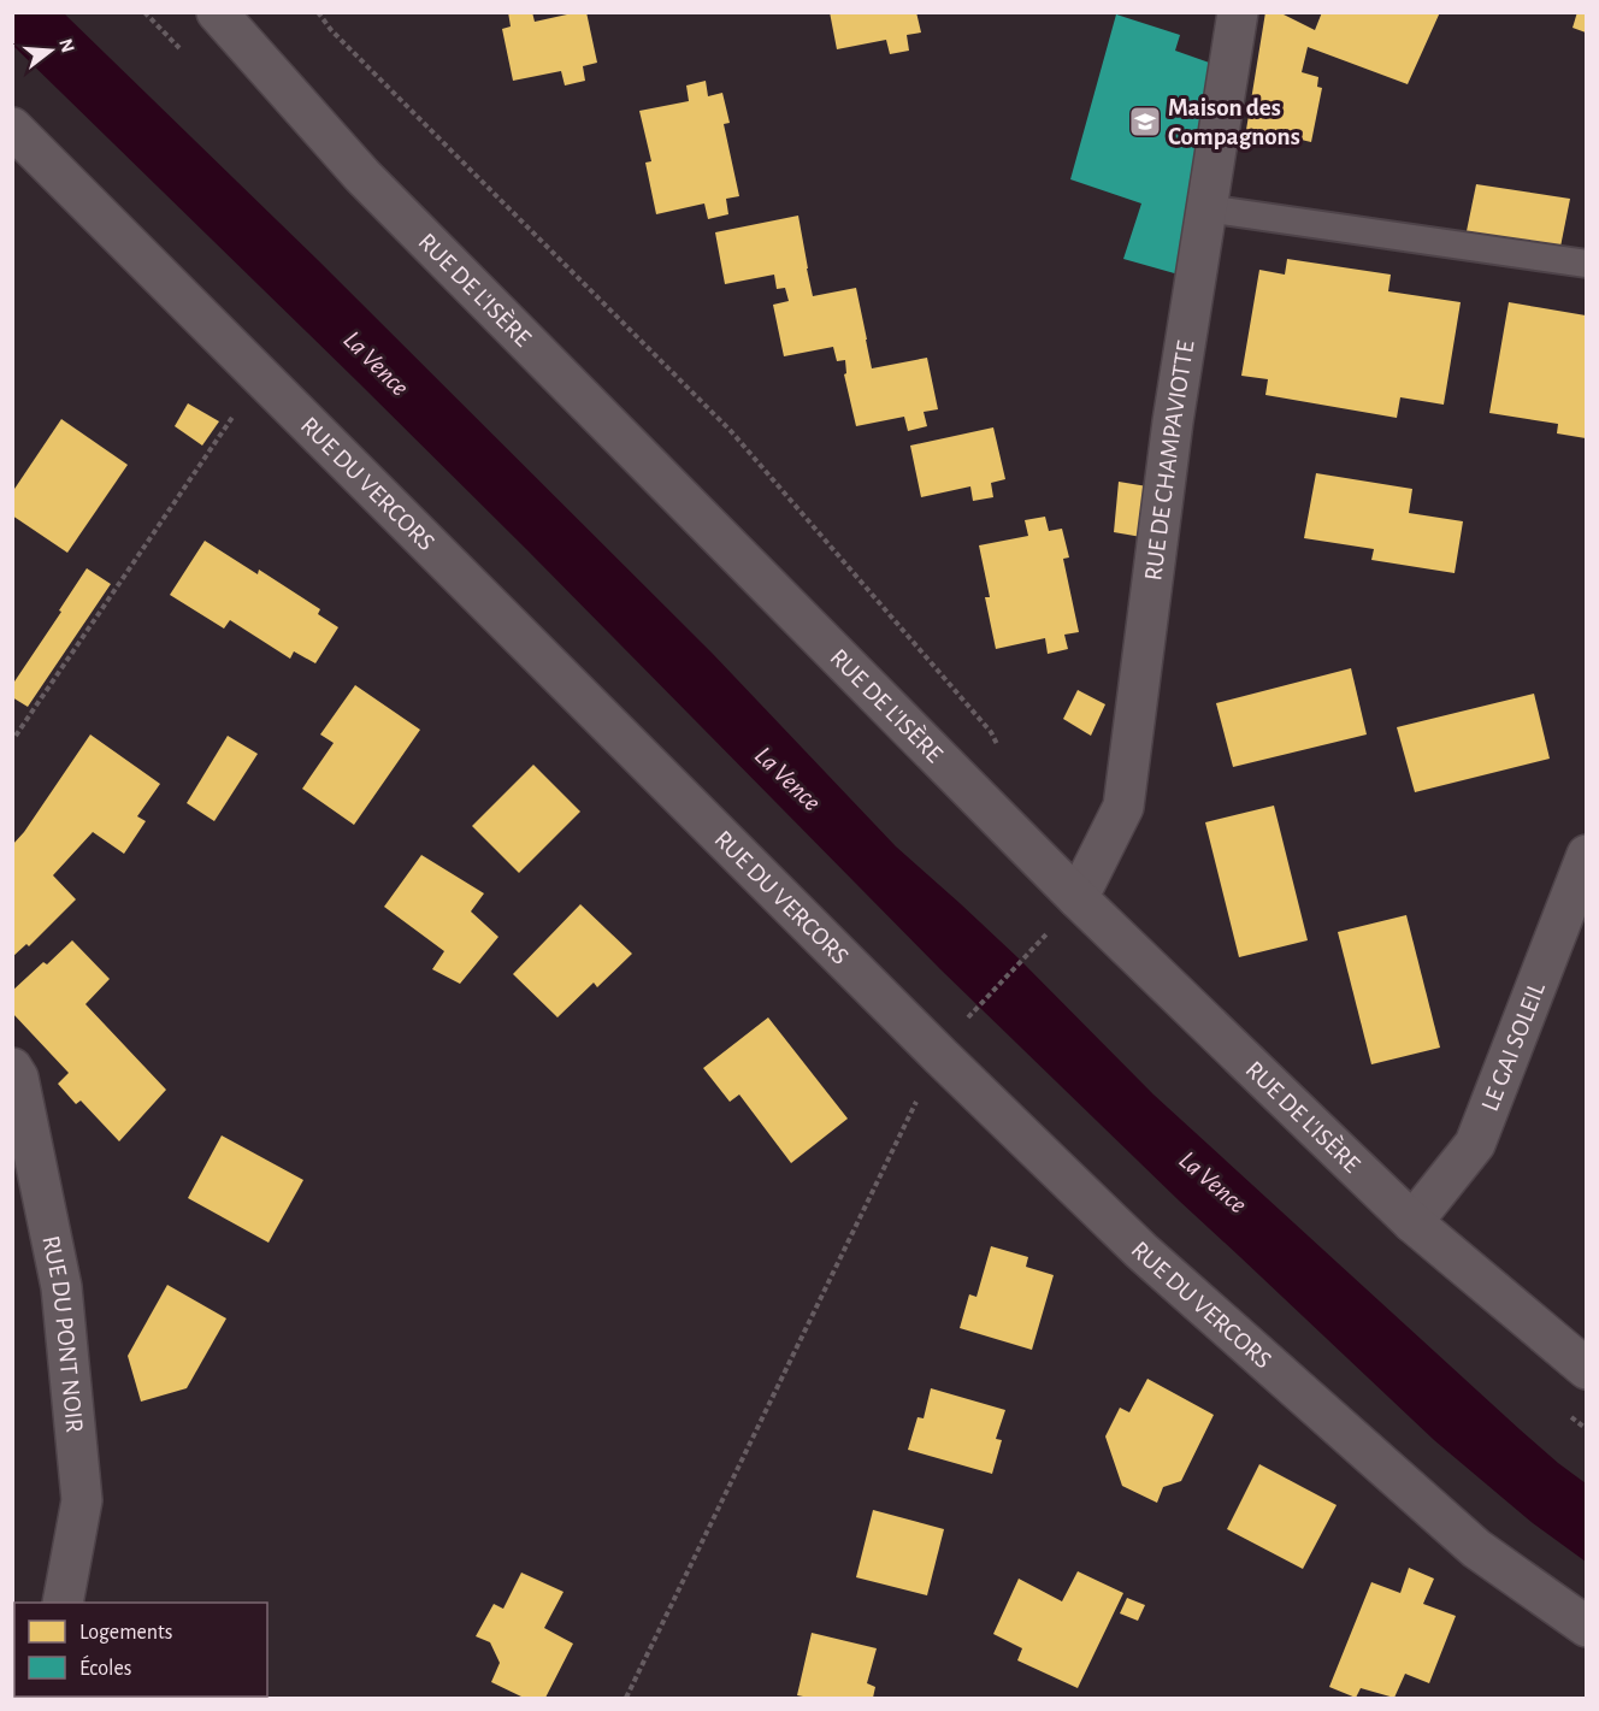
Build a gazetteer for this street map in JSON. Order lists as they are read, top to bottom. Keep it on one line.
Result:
{"streets":{"street":["RUE DE L'ISÈRE","RUE DE CHAMPAVIOTTE","RUE DU VERCORS","LE GAI SOLEIL","RUE DU PONT NOIR"]},"crossings":[["RUE DE L'ISÈRE","RUE DE CHAMPAVIOTTE"],["RUE DE L'ISÈRE","LE GAI SOLEIL"]],"water":["La Vence"],"places":{"school or university":["Maison des Compagnons"]},"legend":["Logements","Écoles"],"north":"right"}
